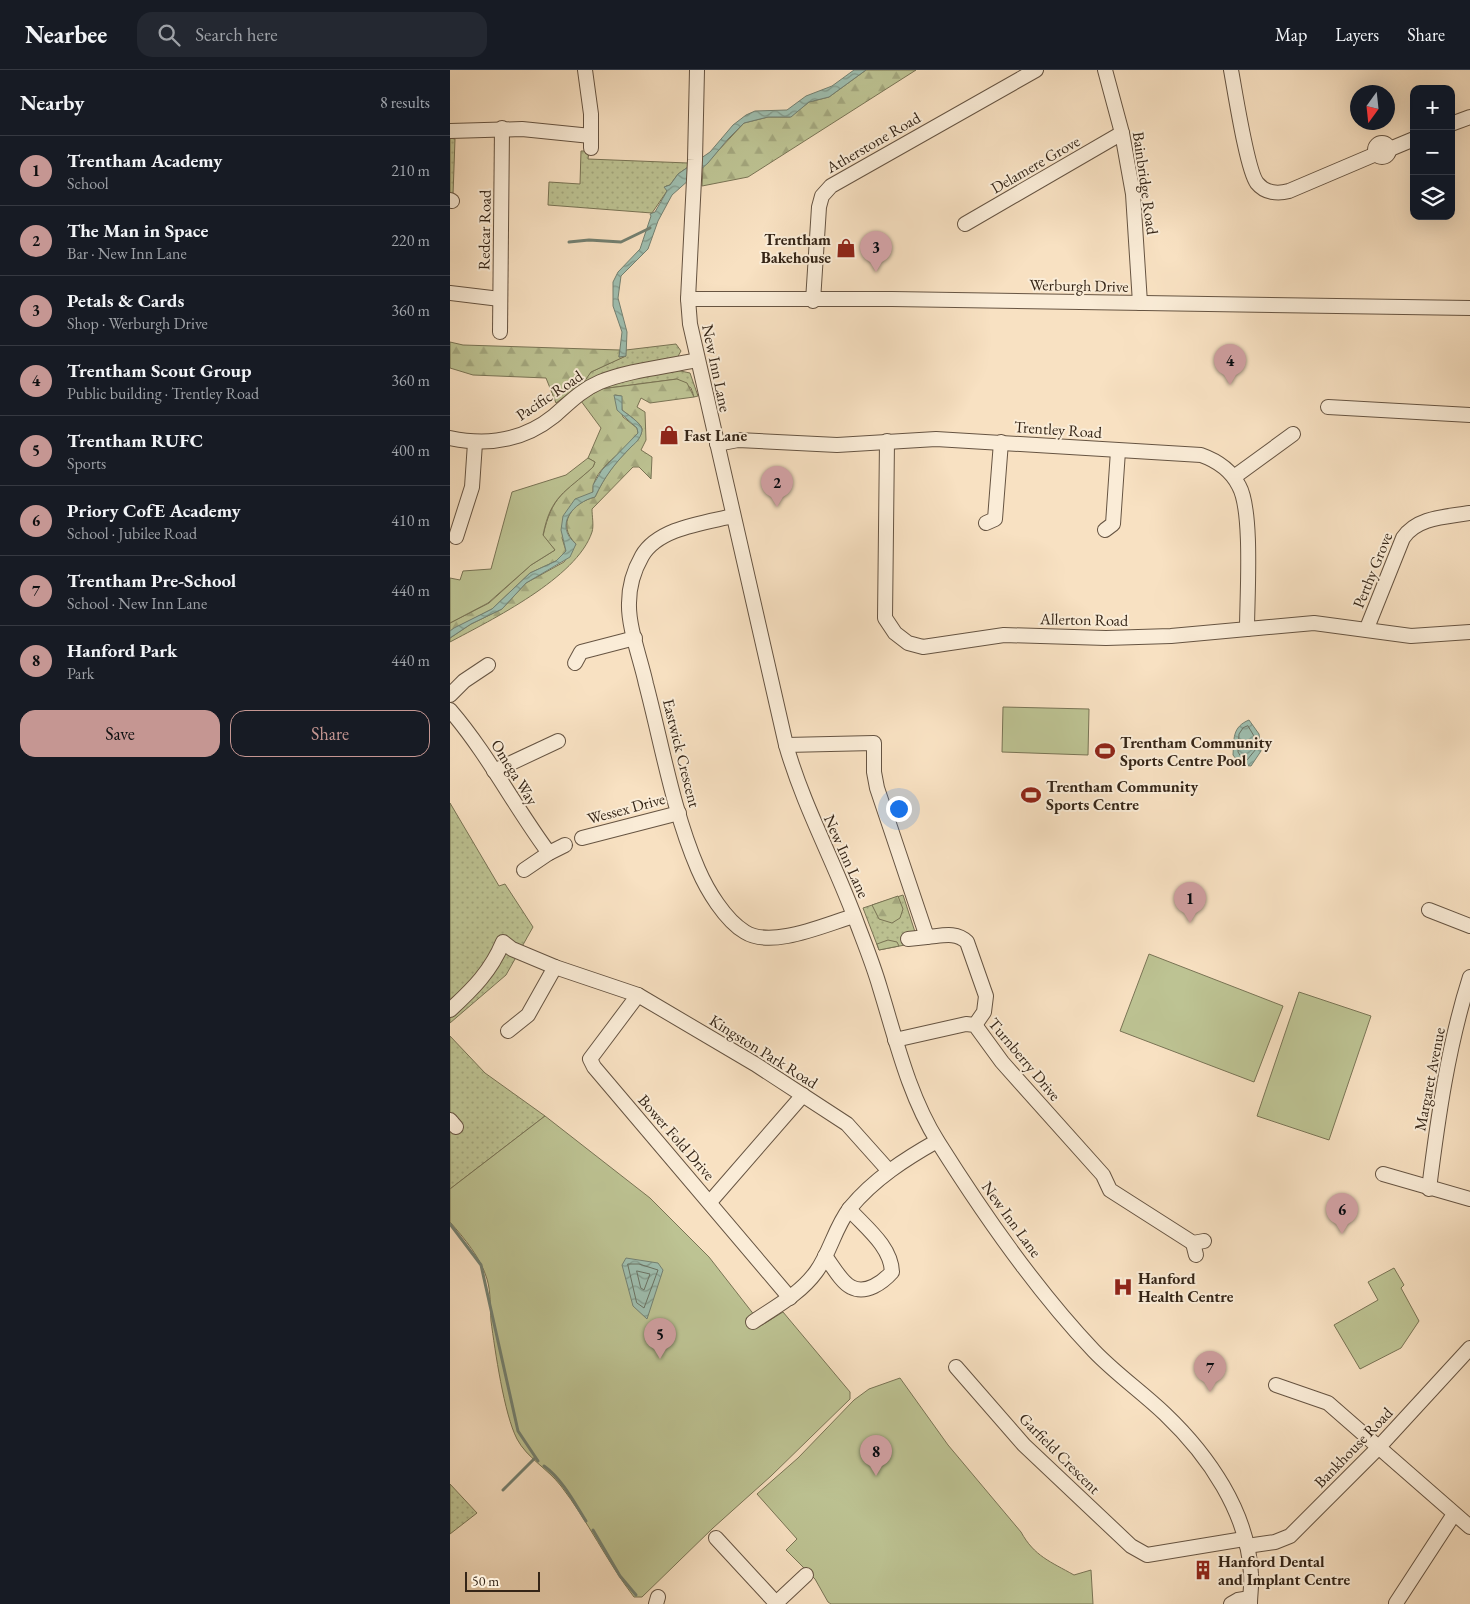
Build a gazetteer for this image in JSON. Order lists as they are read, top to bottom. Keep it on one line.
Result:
{"streets":{"street":["Atherstone Road","Delamere Grove","Bainbridge Road","Redcar Road","Werburgh Drive","New Inn Lane","Pacific Road","Trentley Road","Perthy Grove","Allerton Road","Eastwick Crescent","Omega Way","Wessex Drive","Kingston Park Road","Turnberry Drive","Margaret Avenue","Bower Fold Drive","Bankhouse Road","Garfield Crescent"]},"crossings":[["Atherstone Road","Werburgh Drive"],["Delamere Grove","Bainbridge Road"],["Bainbridge Road","Werburgh Drive"],["Werburgh Drive","New Inn Lane"],["New Inn Lane","Pacific Road"],["New Inn Lane","Trentley Road"],["New Inn Lane","Eastwick Crescent"],["New Inn Lane","Turnberry Drive"],["New Inn Lane","Bankhouse Road"],["Trentley Road","Allerton Road"],["Perthy Grove","Allerton Road"],["Eastwick Crescent","Wessex Drive"],["Kingston Park Road","Bower Fold Drive"],["Bankhouse Road","Garfield Crescent"]],"places":{"shop":["Trentham Bakehouse","Fast Lane"],"sports":["Trentham Community Sports Centre Pool","Trentham Community Sports Centre"],"hospital":["Hanford Health Centre"],"building":["Hanford Dental and Implant Centre"]},"scale_bar":"50 m","north":"bottom","page":{"header":"Nearbee","search":"Search here","nav":["Map","Layers","Share"],"heading":["Nearby","8 results"],"map_buttons":["+","−"],"list":[{"mark":"1","name":"Trentham Academy","note":"School","value":"210 m"},{"mark":"2","name":"The Man in Space","note":"Bar · New Inn Lane","value":"220 m"},{"mark":"3","name":"Petals & Cards","note":"Shop · Werburgh Drive","value":"360 m"},{"mark":"4","name":"Trentham Scout Group","note":"Public building · Trentley Road","value":"360 m"},{"mark":"5","name":"Trentham RUFC","note":"Sports","value":"400 m"},{"mark":"6","name":"Priory CofE Academy","note":"School · Jubilee Road","value":"410 m"},{"mark":"7","name":"Trentham Pre-School","note":"School · New Inn Lane","value":"440 m"},{"mark":"8","name":"Hanford Park","note":"Park","value":"440 m"}],"pins":["3","4","2","1","6","5","7","8"],"buttons":["Save","Share"],"scale":"50 m"}}
